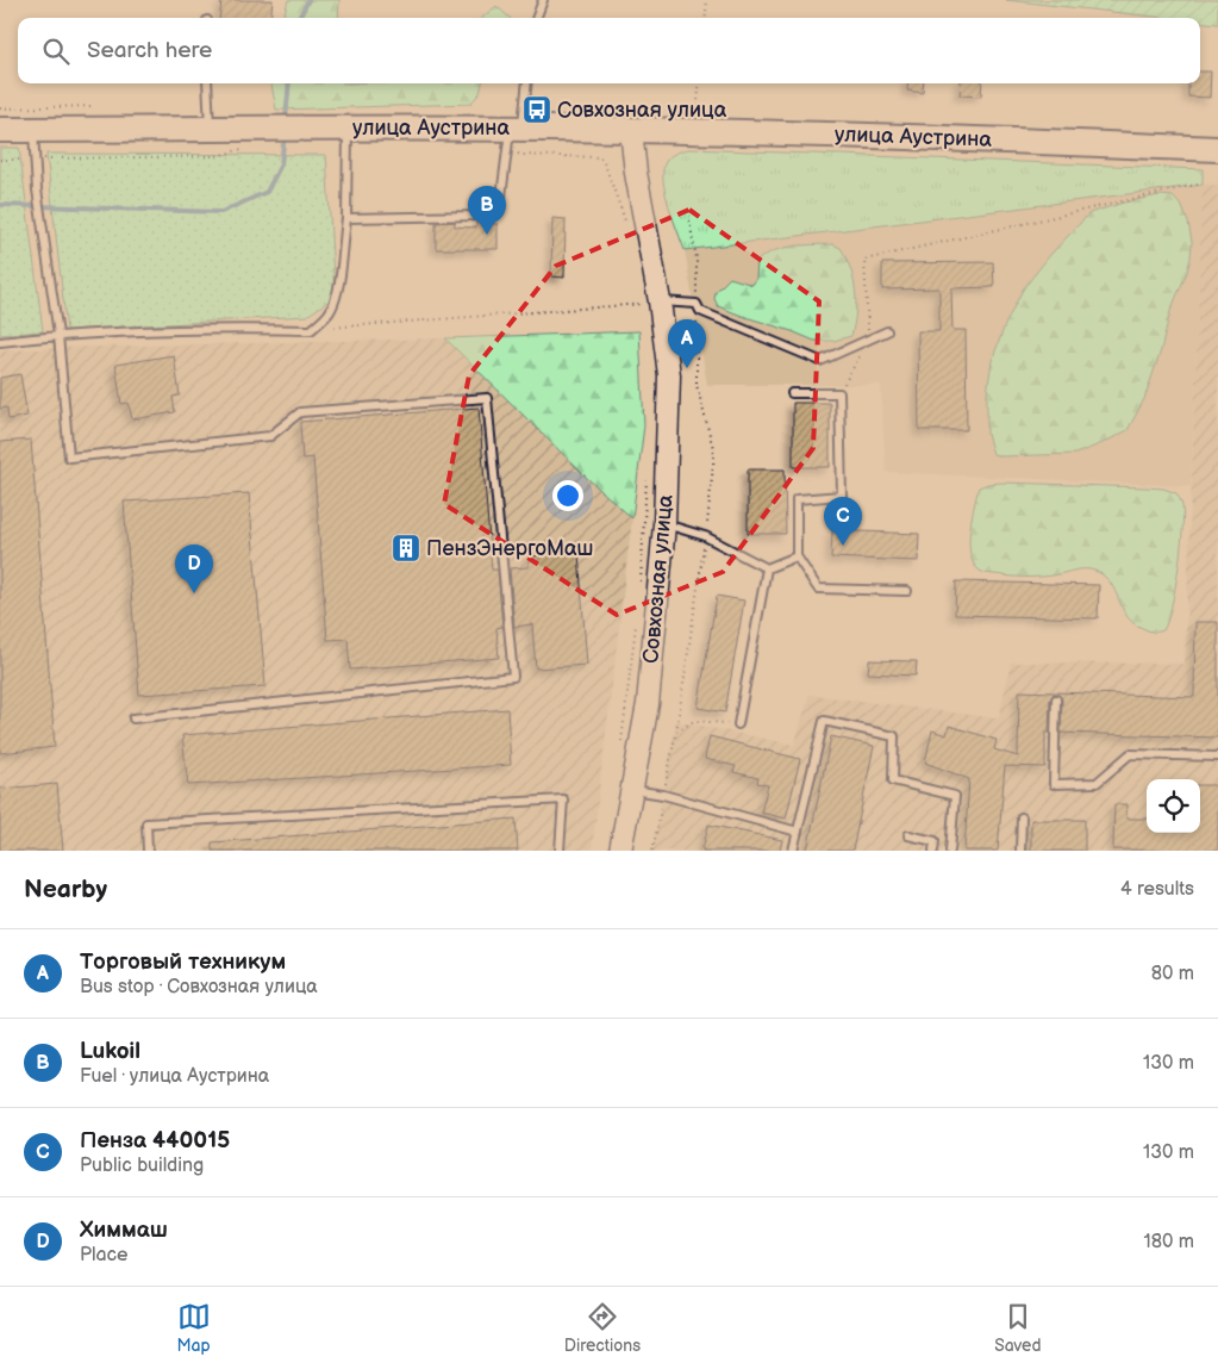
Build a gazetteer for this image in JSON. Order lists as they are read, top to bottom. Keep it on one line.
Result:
{"streets":{"main road":["улица Аустрина","Совхозная улица"]},"crossings":[["улица Аустрина","Совхозная улица"]],"places":{"bus stop":["Совхозная улица"],"building":["ПензЭнергоМаш"]},"page":{"search":"Search here","pins":["B","A","C","D"],"heading":["Nearby","4 results"],"list":[{"mark":"A","name":"Торговый техникум","note":"Bus stop · Совхозная улица","value":"80 m"},{"mark":"B","name":"Lukoil","note":"Fuel · улица Аустрина","value":"130 m"},{"mark":"C","name":"Пенза 440015","note":"Public building","value":"130 m"},{"mark":"D","name":"Химмаш","note":"Place","value":"180 m"}],"nav":["Map","Directions","Saved"]}}
